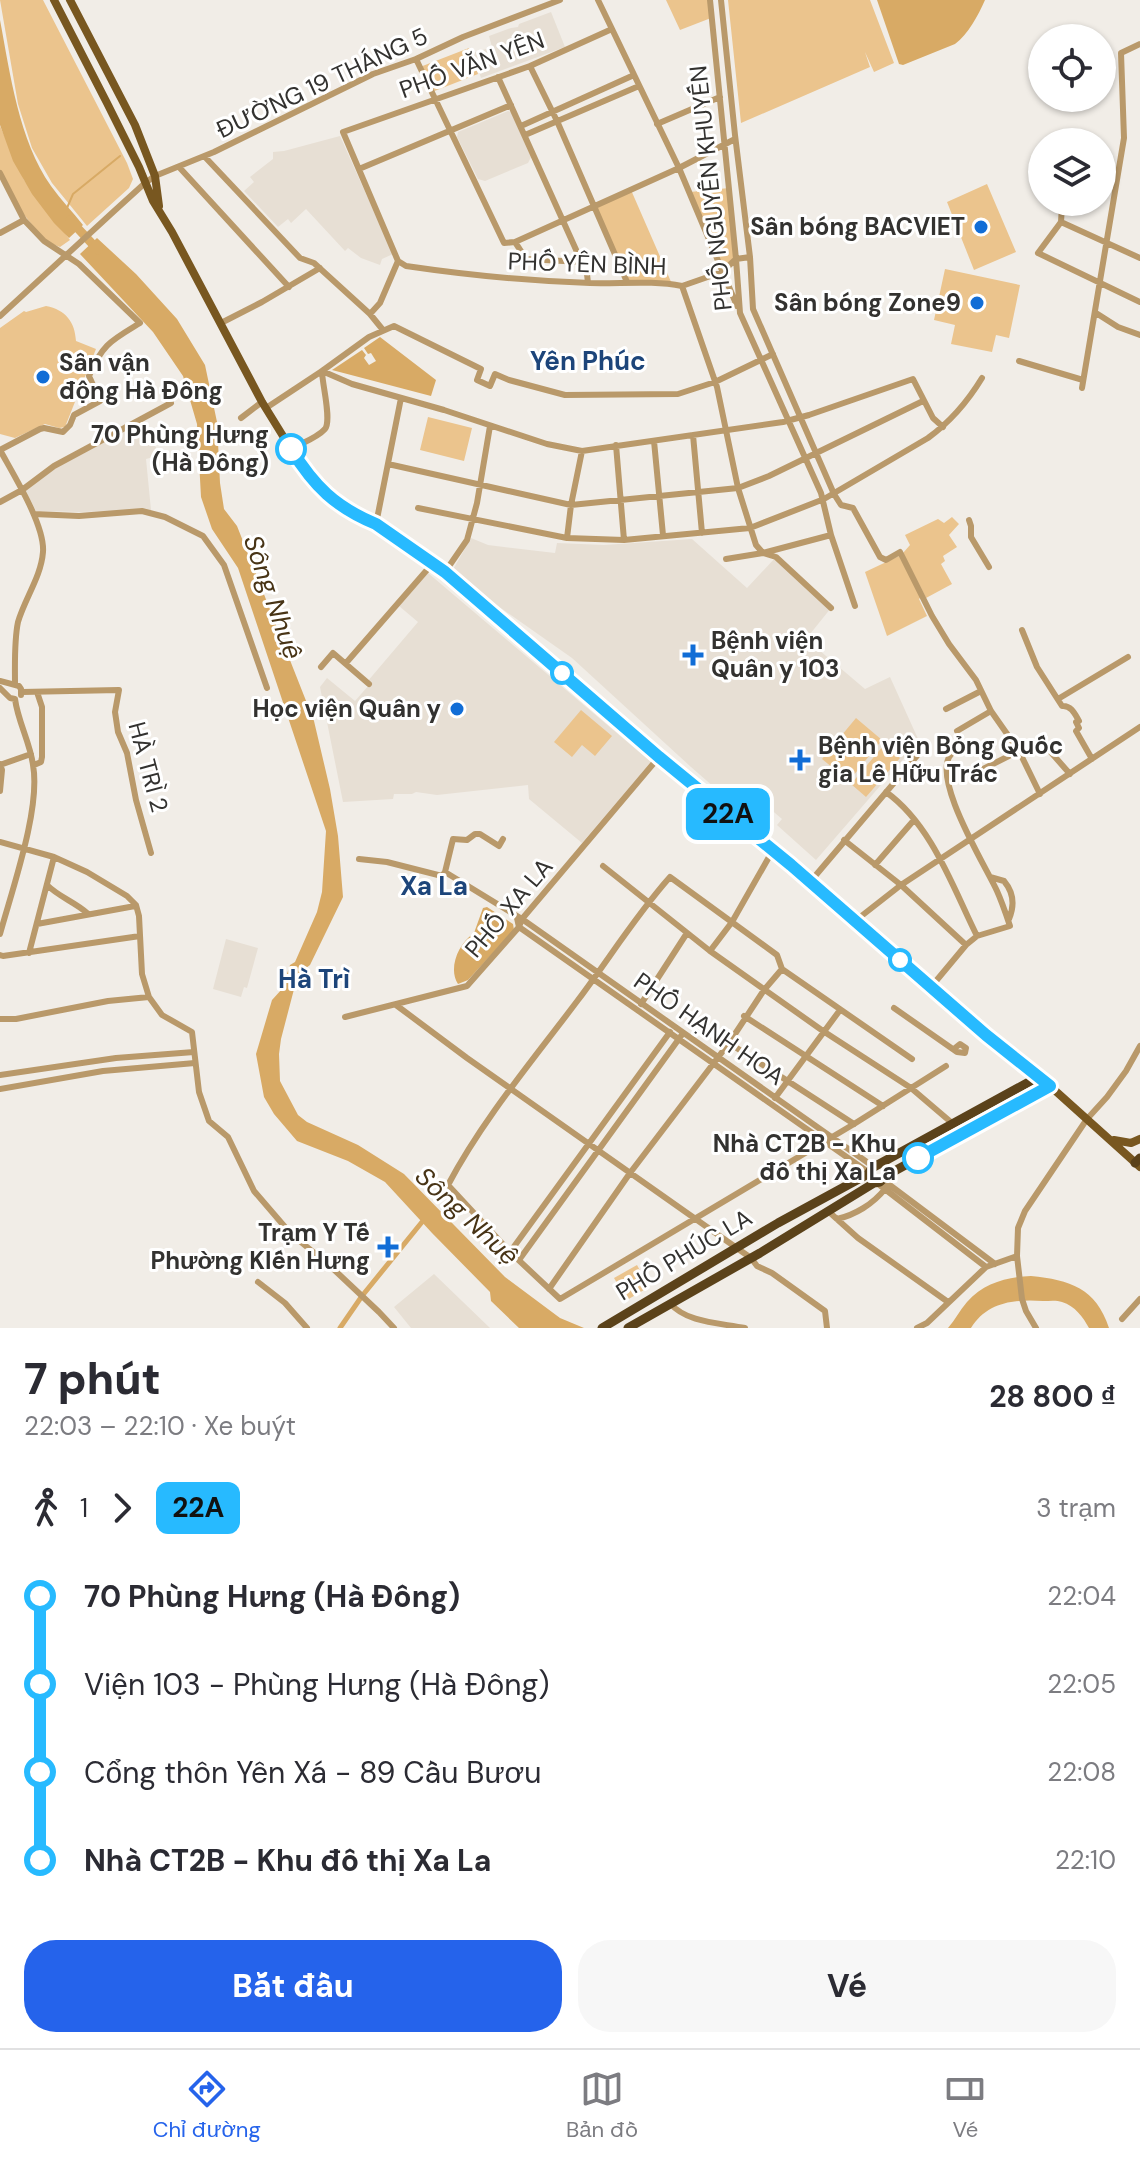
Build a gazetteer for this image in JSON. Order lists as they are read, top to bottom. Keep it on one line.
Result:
{"streets":{"highway":["PHỐ PHÚC LA"],"street":["PHỐ VĂN YÊN","ĐƯỜNG 19 THÁNG 5","PHỐ NGUYỄN KHUYẾN","PHỐ YÊN BÌNH","HÀ TRÌ 2","PHỐ XA LA","PHỐ HẠNH HOA"]},"crossings":[["PHỐ XA LA","PHỐ HẠNH HOA"],["PHỐ HẠNH HOA","PHỐ PHÚC LA"]],"districts":["Yên Phúc","Xa La","Hà Trì"],"water":["Sông Nhuệ"],"places":{"other":["Sân bóng BACVIET","Sân bóng Zone9","Sân vận động Hà Đông","70 Phùng Hưng (Hà Đông)","Học viện Quân y","Nhà CT2B - Khu đô thị Xa La"],"health":["Bệnh viện Quân y 103","Bệnh viện Bỏng Quốc gia Lê Hữu Trác","Trạm Y Tế Phường KIến Hưng"]},"lines":["bus line 22A"],"page":{"on_map":"22A","heading":["7 phút","22:03 – 22:10 · Xe buýt","28 800 ₫"],"legs":["1","22A","3 trạm"],"list":[{"name":"70 Phùng Hưng (Hà Đông)","value":"22:04"},{"name":"Viện 103 - Phùng Hưng (Hà Đông)","value":"22:05"},{"name":"Cổng thôn Yên Xá - 89 Cầu Bươu","value":"22:08"},{"name":"Nhà CT2B - Khu đô thị Xa La","value":"22:10"}],"buttons":["Bắt đầu","Vé"],"tabs":["Chỉ đường","Bản đồ","Vé"]}}
